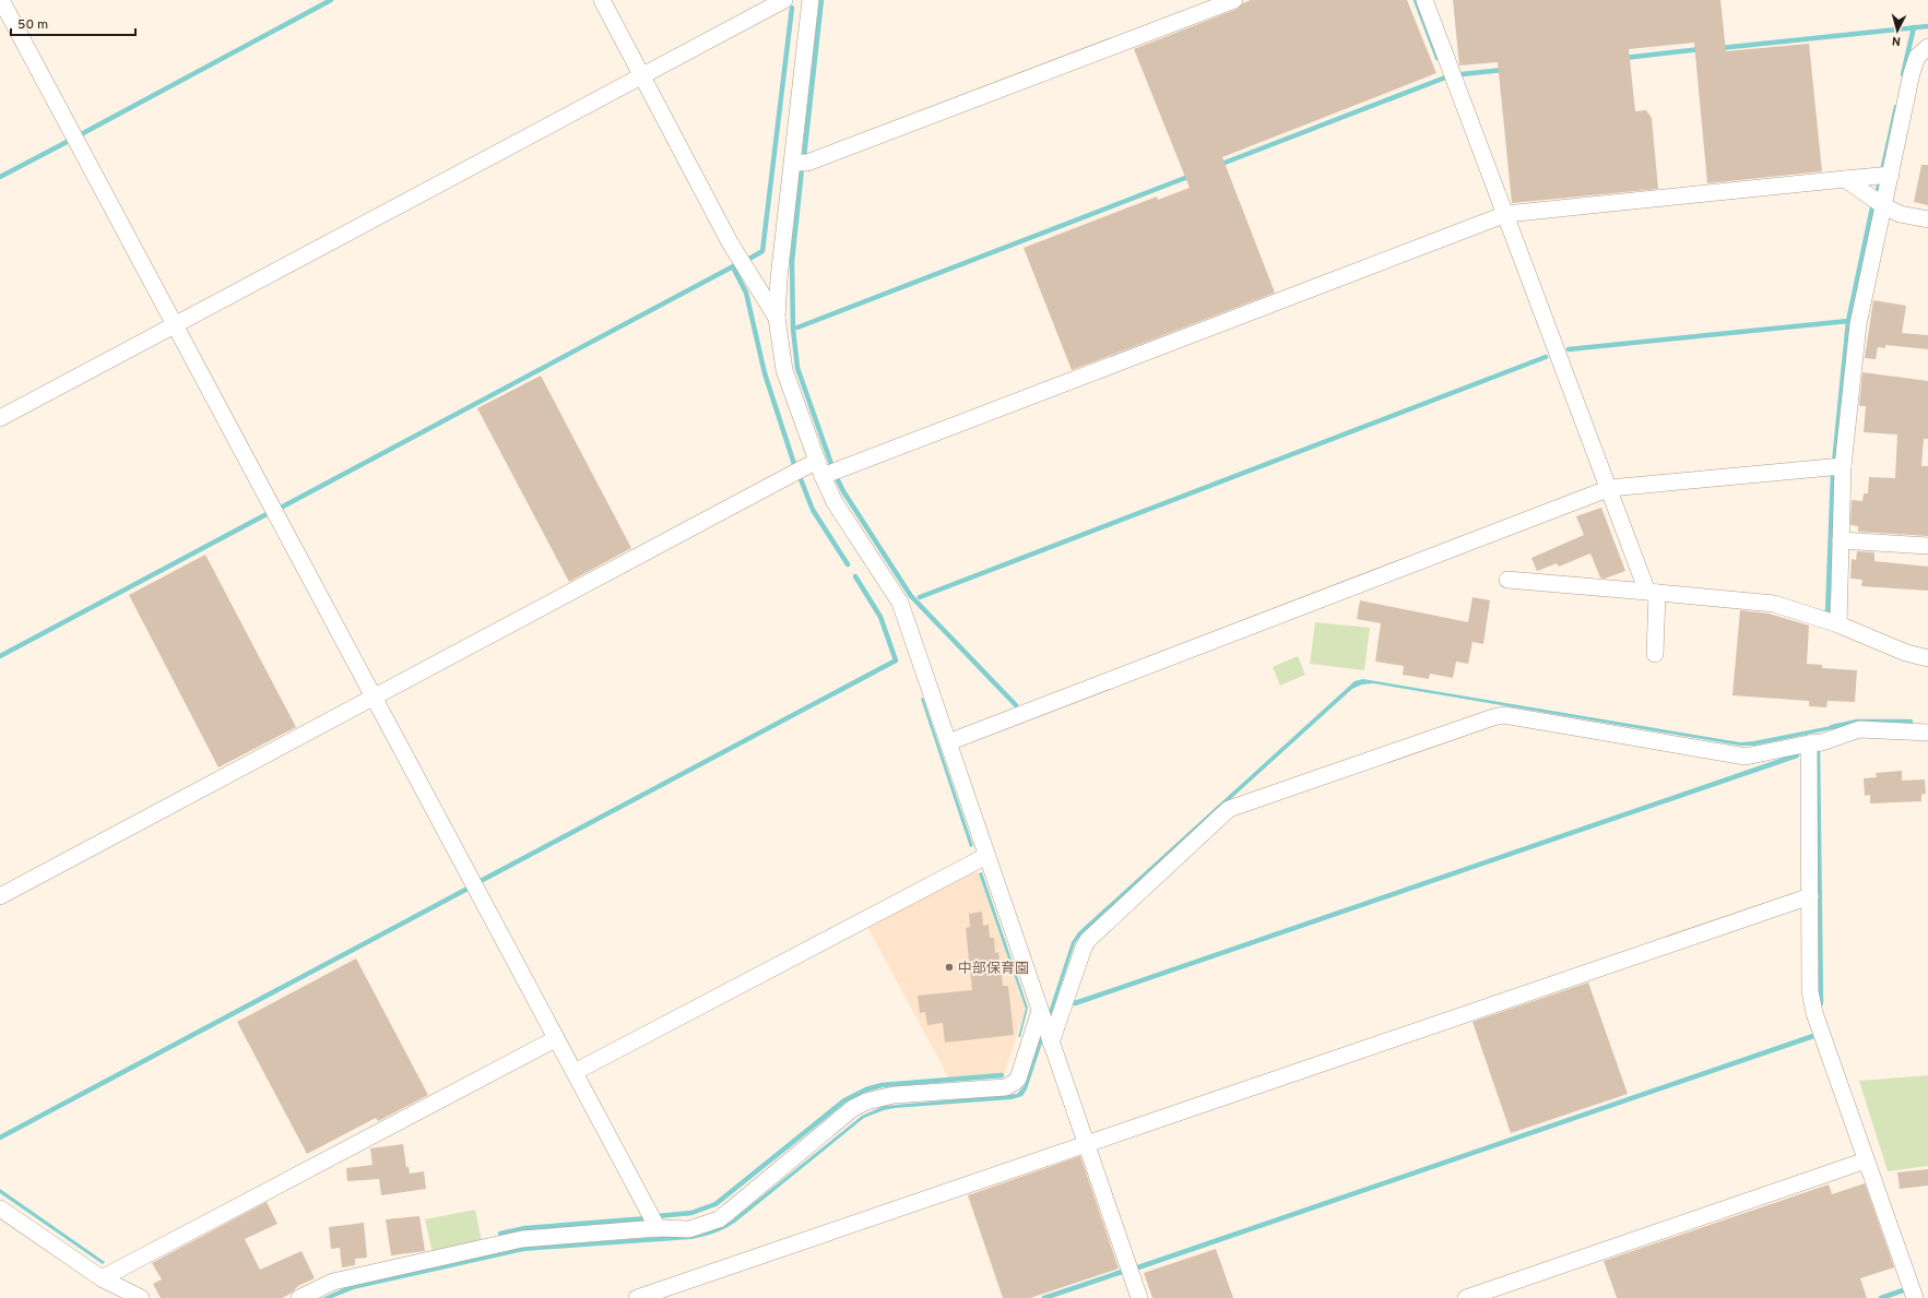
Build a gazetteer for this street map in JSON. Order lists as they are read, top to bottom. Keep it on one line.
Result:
{"places":["中部保育園"],"scale_bar":"50 m","north":"bottom"}
